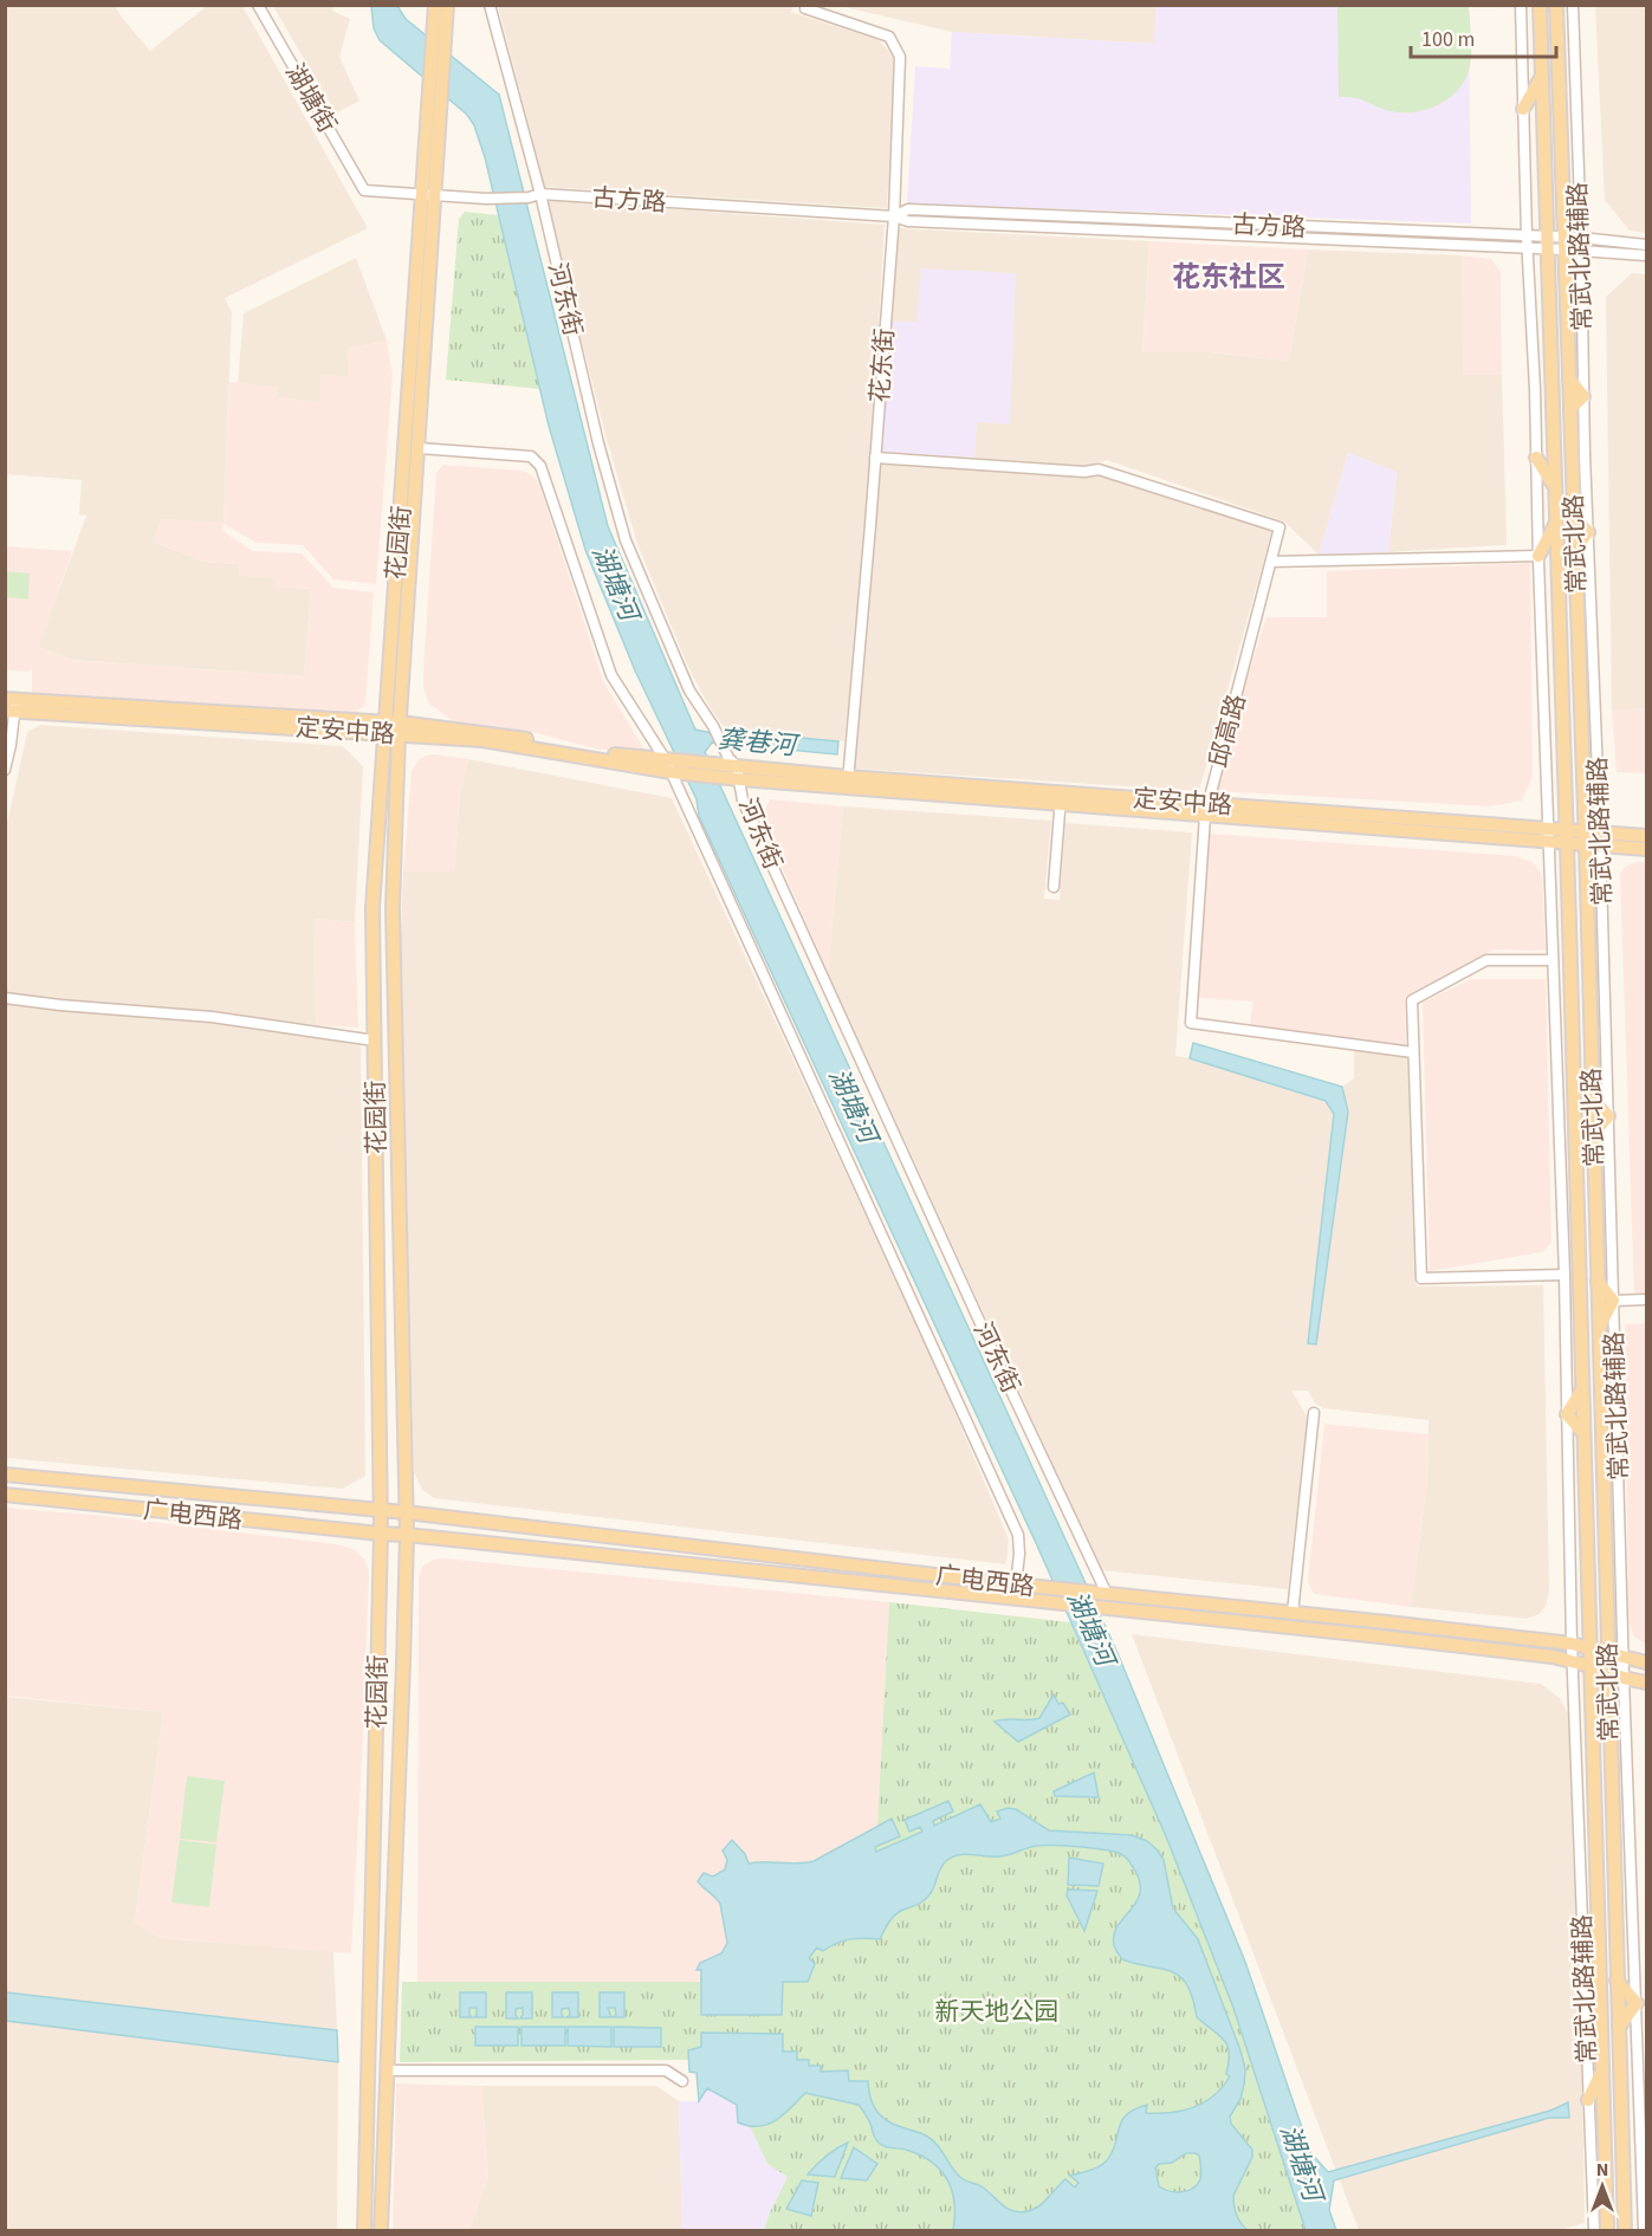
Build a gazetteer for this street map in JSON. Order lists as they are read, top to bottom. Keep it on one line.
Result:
{"streets":{"main road":["花园街","常武北路","定安中路","广电西路"],"street":["湖塘街","古方路","常武北路辅路","河东街","花东街","邱高路"]},"crossings":[["湖塘街","古方路"],["古方路","常武北路辅路"],["古方路","河东街"],["古方路","花东街"],["古方路","花园街"],["古方路","常武北路"],["常武北路辅路","定安中路"],["常武北路辅路","广电西路"],["河东街","定安中路"],["河东街","广电西路"],["花东街","定安中路"],["花东街","邱高路"],["花园街","定安中路"],["花园街","广电西路"],["常武北路","定安中路"],["常武北路","广电西路"],["定安中路","邱高路"]],"districts":["花东社区"],"water":["湖塘河","龚巷河"],"parks":["新天地公园"],"scale_bar":"100 m","north":"top"}
